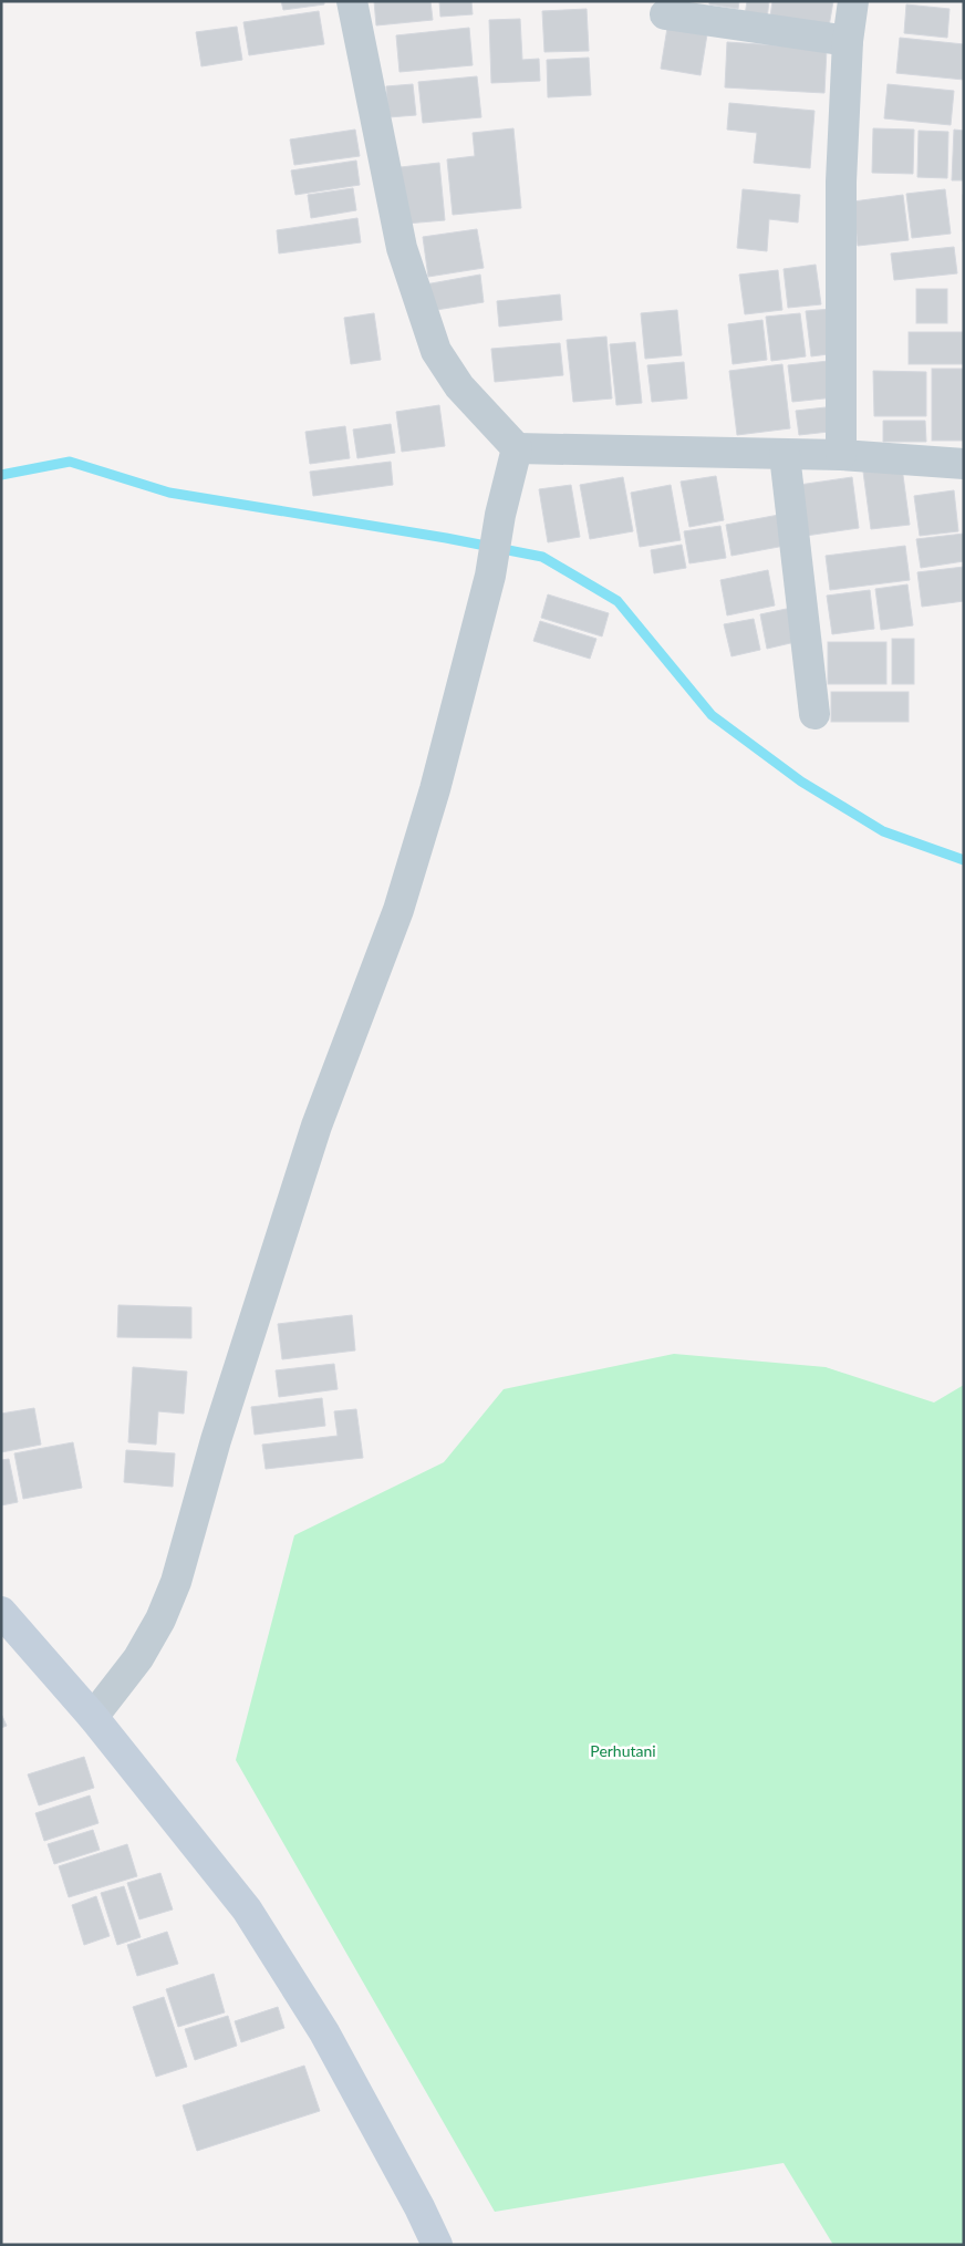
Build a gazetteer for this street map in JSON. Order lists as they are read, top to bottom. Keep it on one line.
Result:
{"parks":["Perhutani"]}
